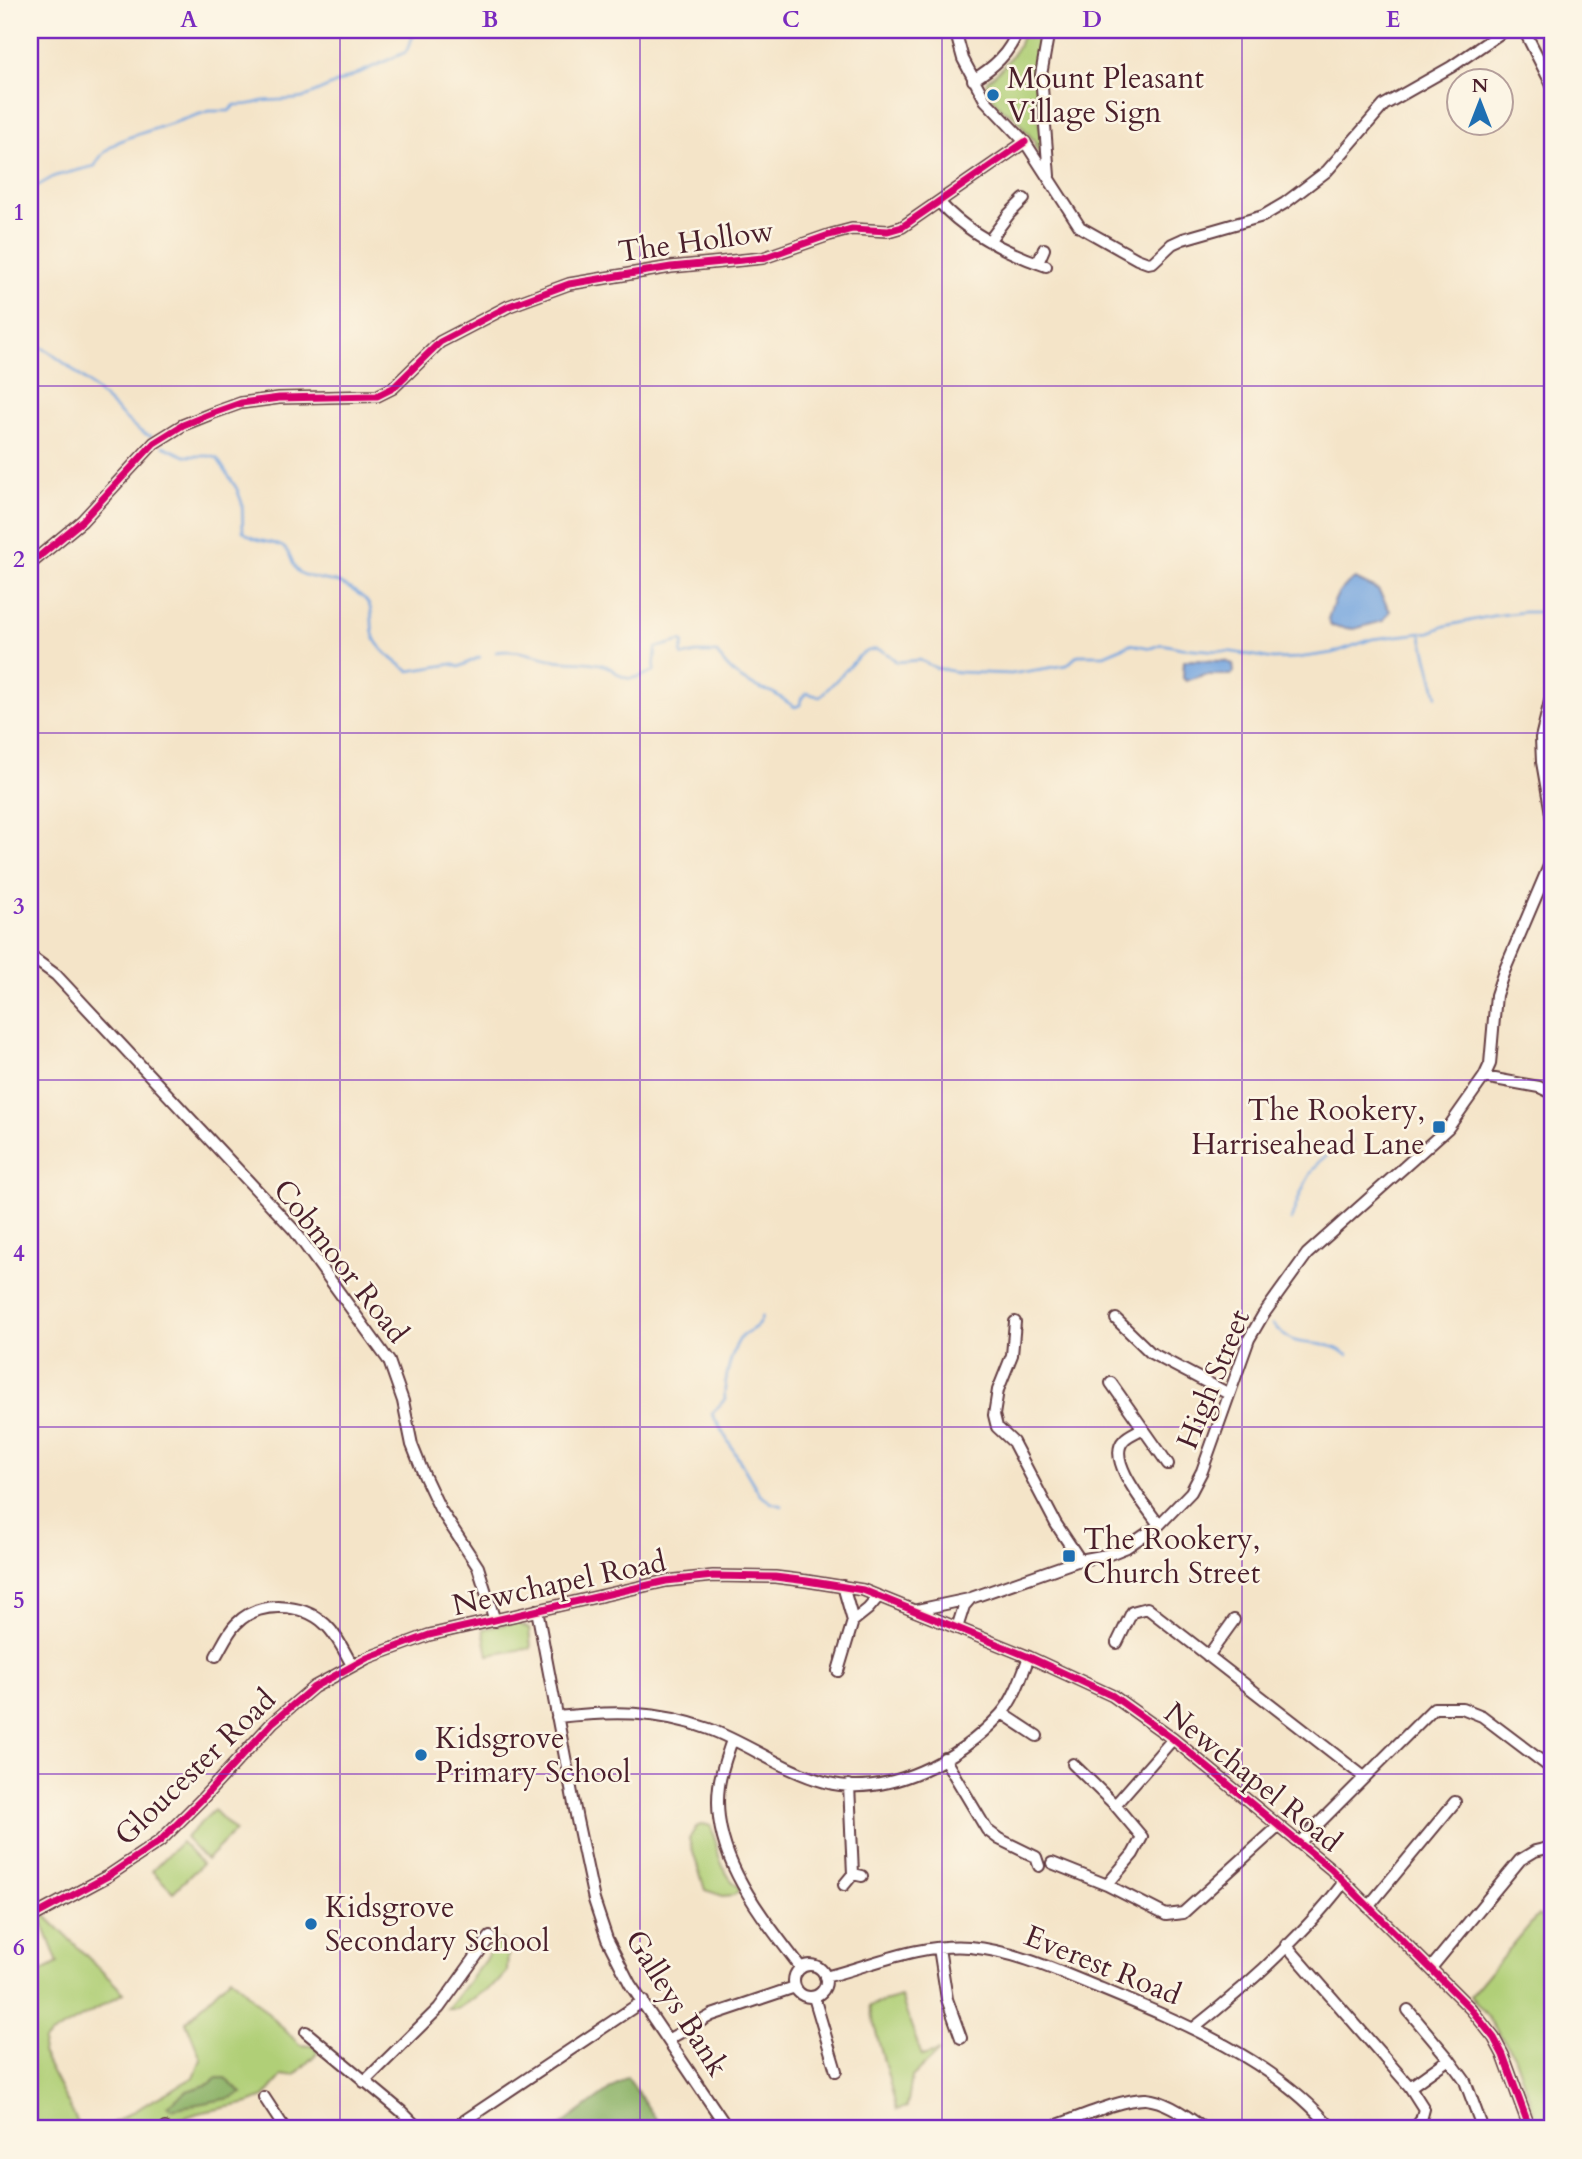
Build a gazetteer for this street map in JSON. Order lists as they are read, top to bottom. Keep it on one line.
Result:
{"streets":{"street":["The Hollow","Cobmoor Road","High Street","Newchapel Road","Gloucester Road","Everest Road","Galleys Bank"]},"crossings":[["Cobmoor Road","Newchapel Road"],["High Street","Newchapel Road"],["Newchapel Road","Gloucester Road"],["Newchapel Road","Galleys Bank"]],"places":{"other":["Mount Pleasant Village Sign","Kidsgrove Primary School","Kidsgrove Secondary School"],"transit":["The Rookery, Harriseahead Lane","The Rookery, Church Street"]},"north":"top","grid":{"columns":["A","B","C","D","E"],"rows":["1","2","3","4","5","6"]}}
